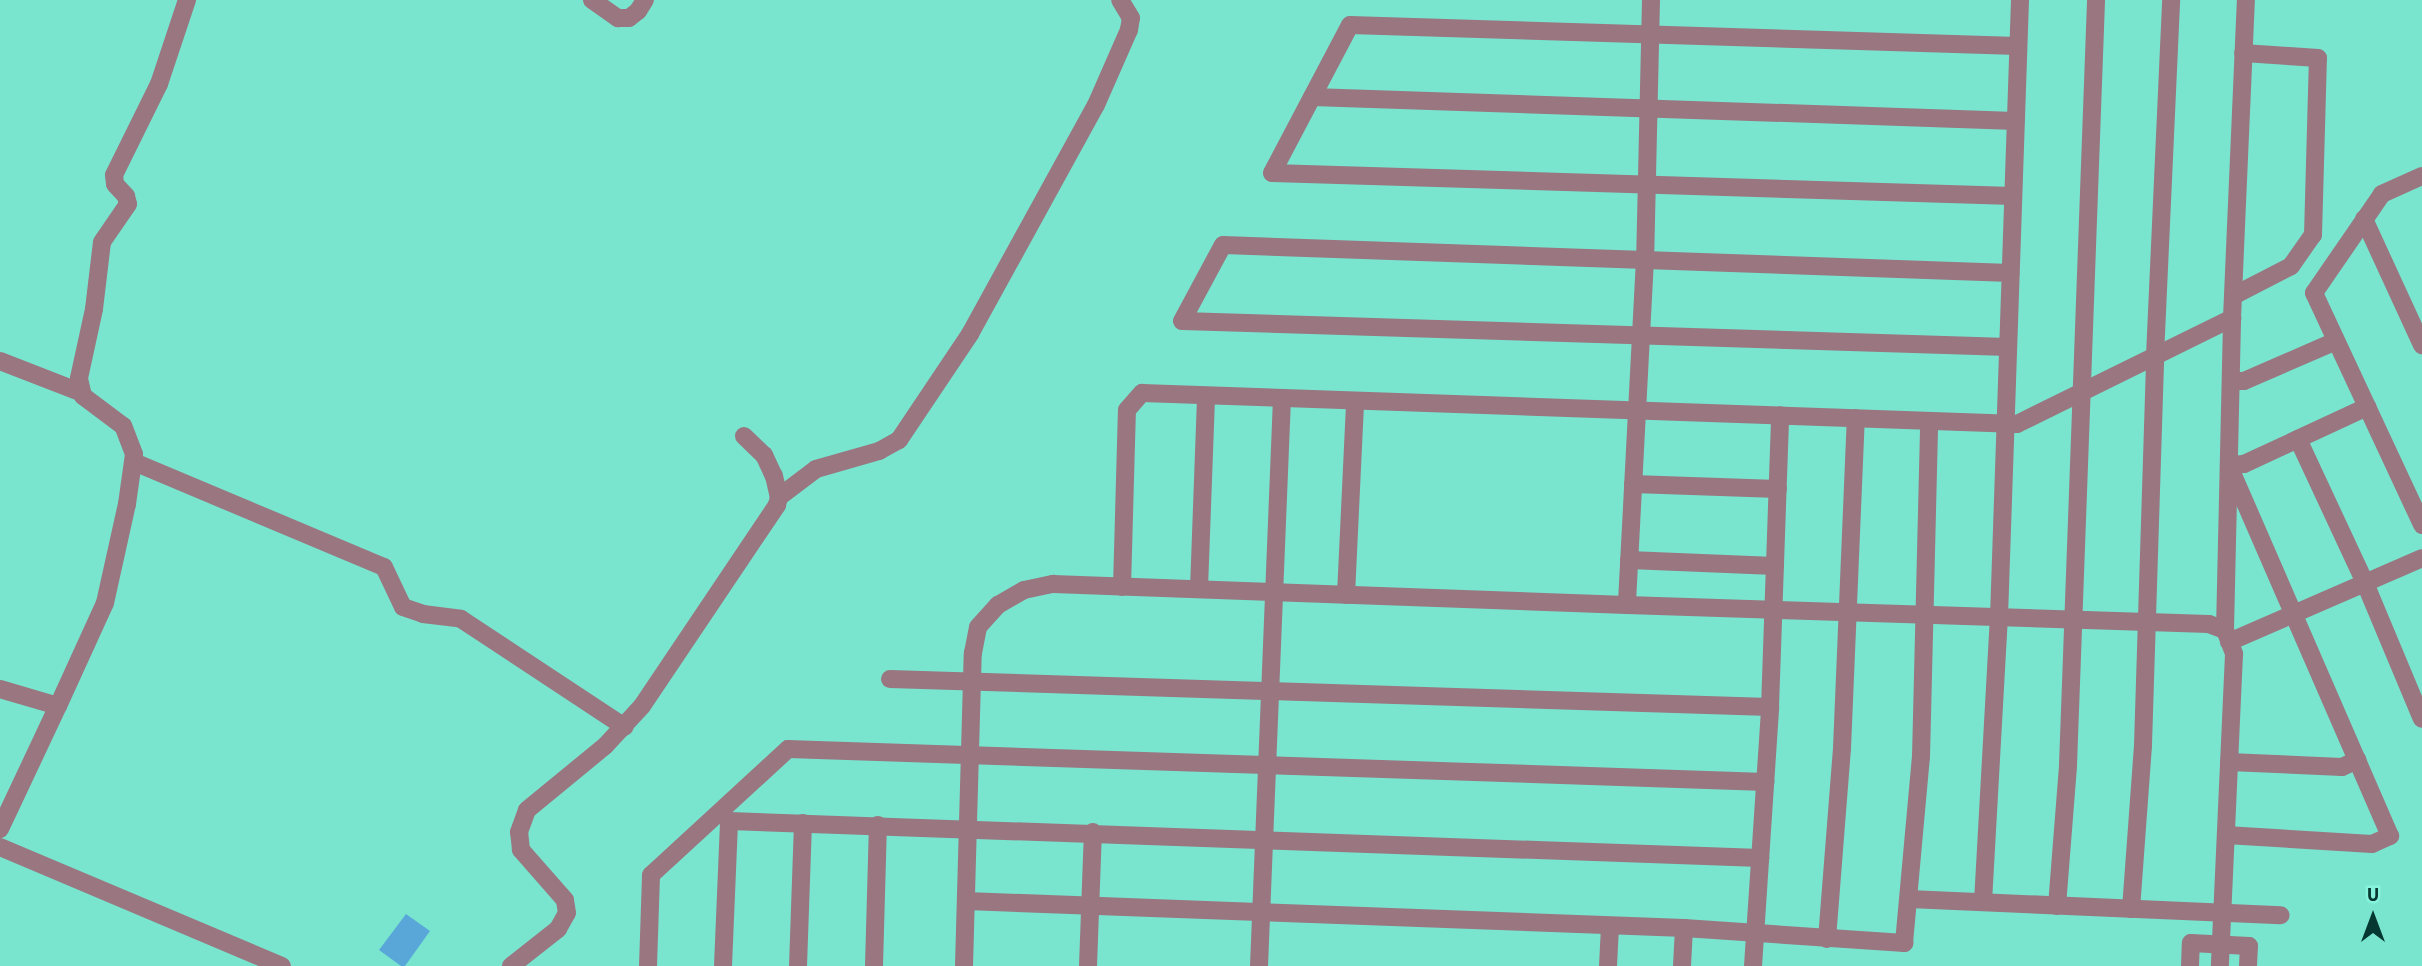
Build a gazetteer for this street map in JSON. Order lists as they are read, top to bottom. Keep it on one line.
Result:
{"north":"top"}
